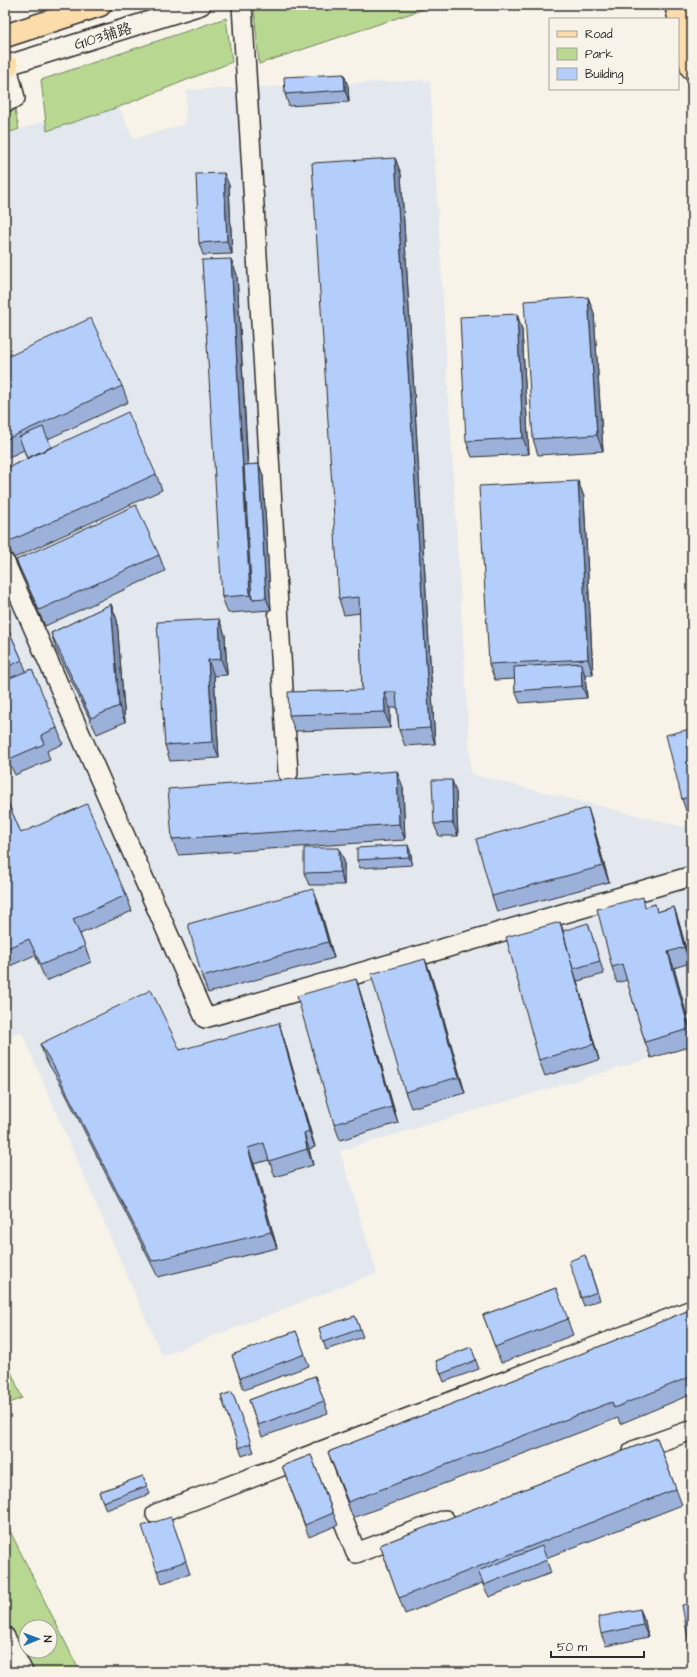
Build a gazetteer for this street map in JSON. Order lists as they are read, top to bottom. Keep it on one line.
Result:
{"streets":{"street":["G103辅路"]},"legend":["Road","Park","Building"],"scale_bar":"50 m","north":"right"}
